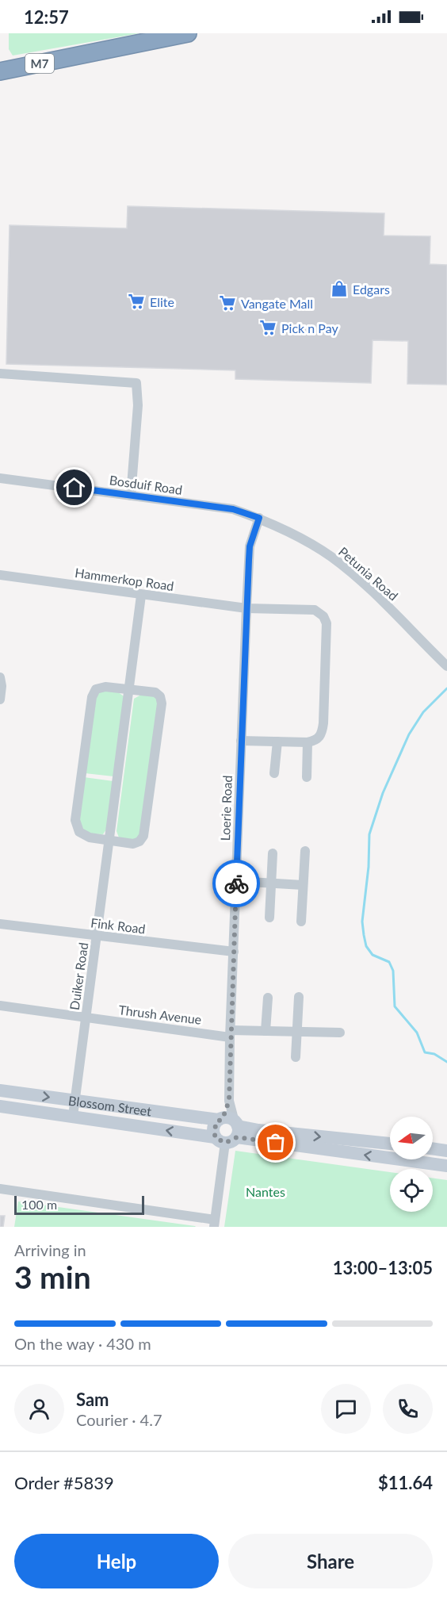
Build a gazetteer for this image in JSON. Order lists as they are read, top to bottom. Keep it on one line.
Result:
{"streets":{"highway":["M7"],"street":["Bosduif Road","Petunia Road","Hammerkop Road","Loerie Road","Fink Road","Duiker Road","Thrush Avenue","Blossom Street"]},"crossings":[["Bosduif Road","Petunia Road"],["Bosduif Road","Loerie Road"],["Petunia Road","Loerie Road"],["Hammerkop Road","Loerie Road"],["Hammerkop Road","Duiker Road"],["Loerie Road","Fink Road"],["Loerie Road","Thrush Avenue"],["Loerie Road","Blossom Street"],["Fink Road","Duiker Road"],["Duiker Road","Thrush Avenue"],["Duiker Road","Blossom Street"]],"parks":["Nantes"],"places":{"shop":["Edgars"],"supermarket":["Elite","Vangate Mall","Pick n Pay"]},"scale_bar":"100 m","north":"left","page":{"status":"12:57","scale":"100 m","heading":["3 min","Arriving in","13:00–13:05"],"panel":["Sam","Courier · 4.7","Order #5839","$11.64"],"bar":"On the way · 430 m","buttons":["Help","Share"]}}
